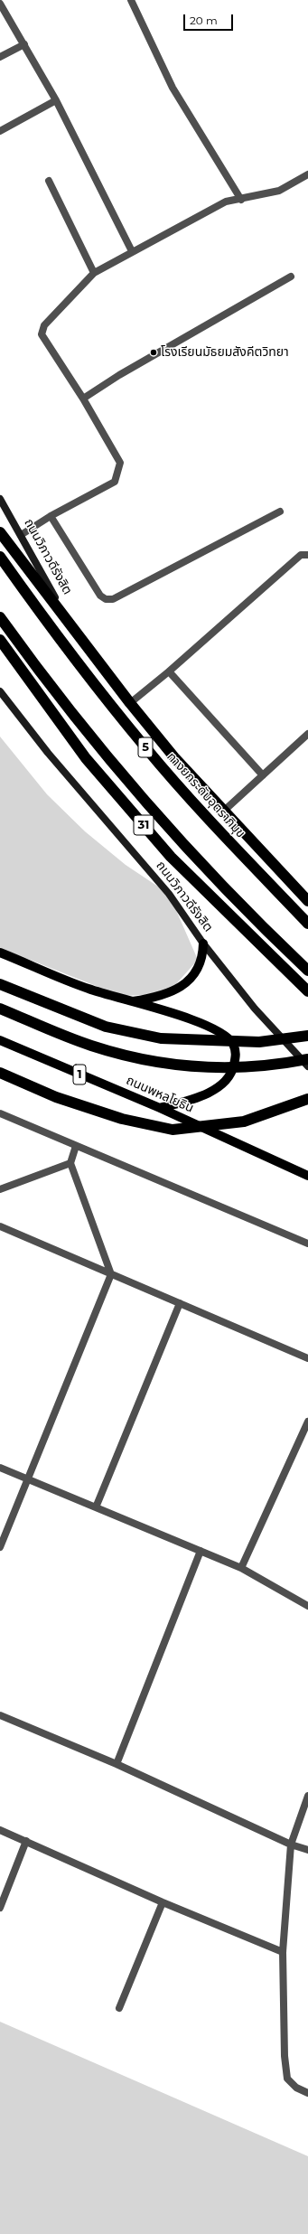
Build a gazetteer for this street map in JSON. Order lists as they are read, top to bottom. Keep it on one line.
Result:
{"streets":{"highway":["ถนนวิภาวดีรังสิต","5","ทางยกระดับอุตราภิมุข","31"],"main road":["1","ถนนพหลโยธิน"]},"places":["โรงเรียนมัธยมสังคีตวิทยา"],"scale_bar":"20 m"}
